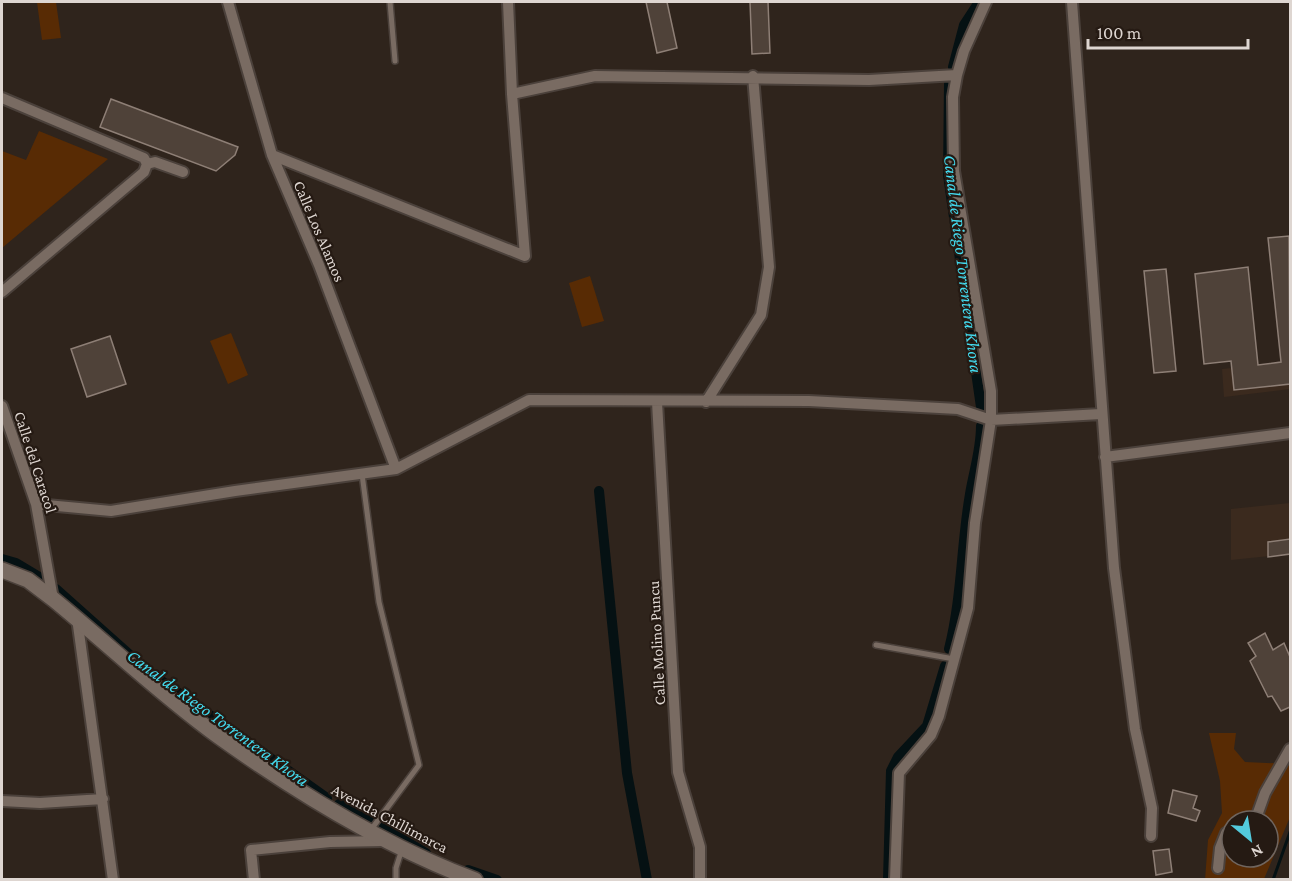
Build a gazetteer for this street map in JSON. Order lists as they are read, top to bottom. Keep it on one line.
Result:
{"streets":{"street":["Calle Los Alamos","Calle del Caracol","Calle Molino Puncu","Avenida Chillimarca"]},"crossings":[["Calle del Caracol","Avenida Chillimarca"]],"water":["Canal de Riego Torrentera Khora"],"scale_bar":"100 m","north":"bottom right"}
